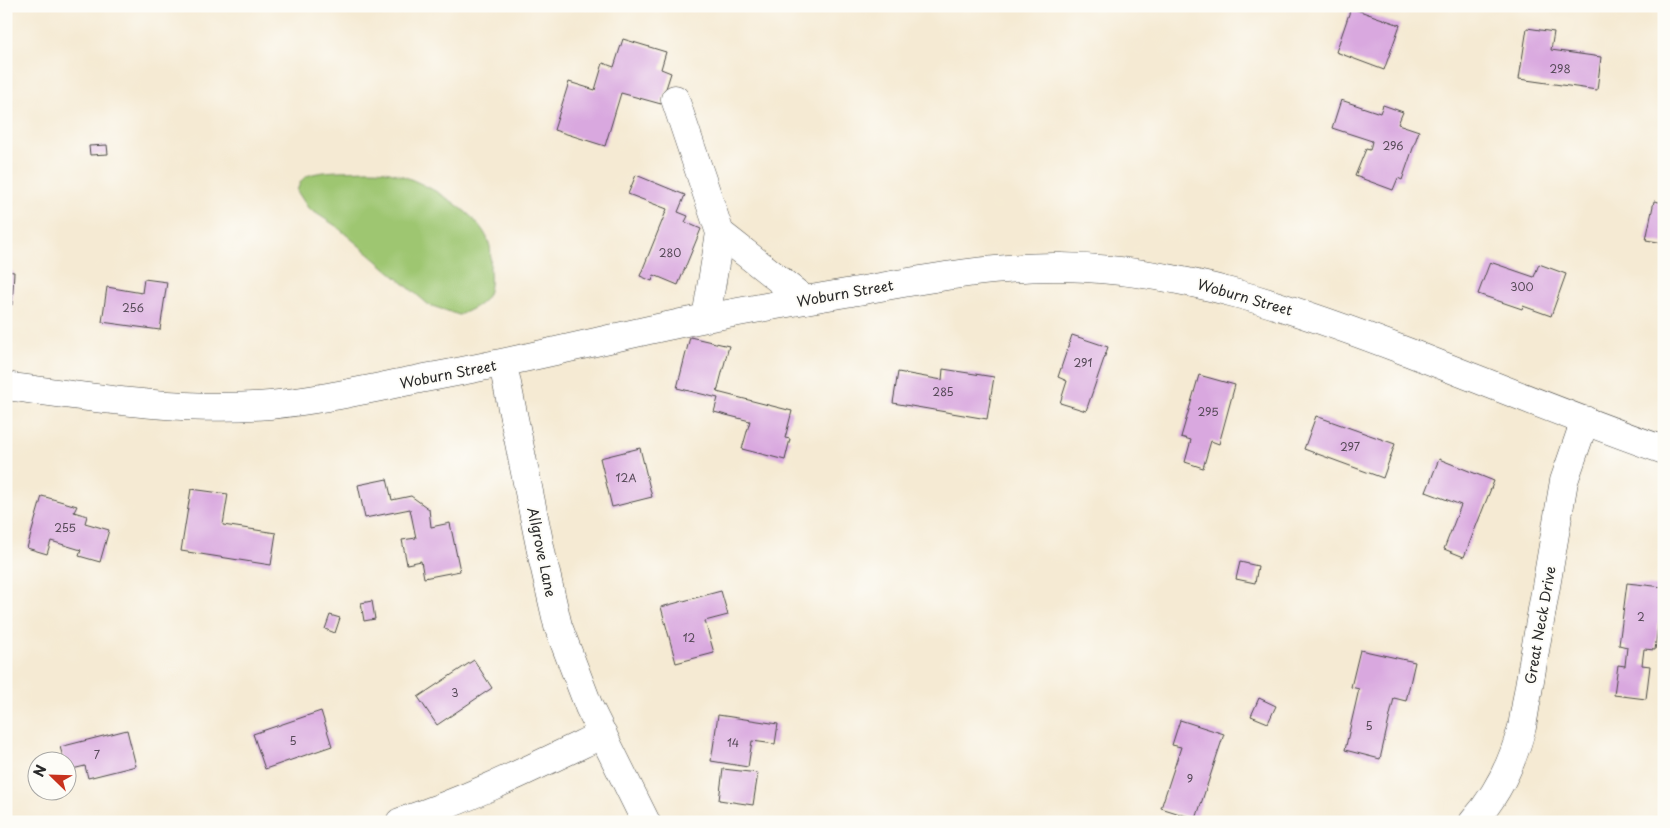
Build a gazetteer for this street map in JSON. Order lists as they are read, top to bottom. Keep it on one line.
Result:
{"streets":{"street":["Woburn Street","Allgrove Lane","Great Neck Drive"]},"crossings":[["Woburn Street","Allgrove Lane"],["Woburn Street","Great Neck Drive"]],"house_numbers":["298","296","280","300","256","291","285","295","297","12A","255","2","12","3","5","5","14","7","9"],"north":"top left"}
